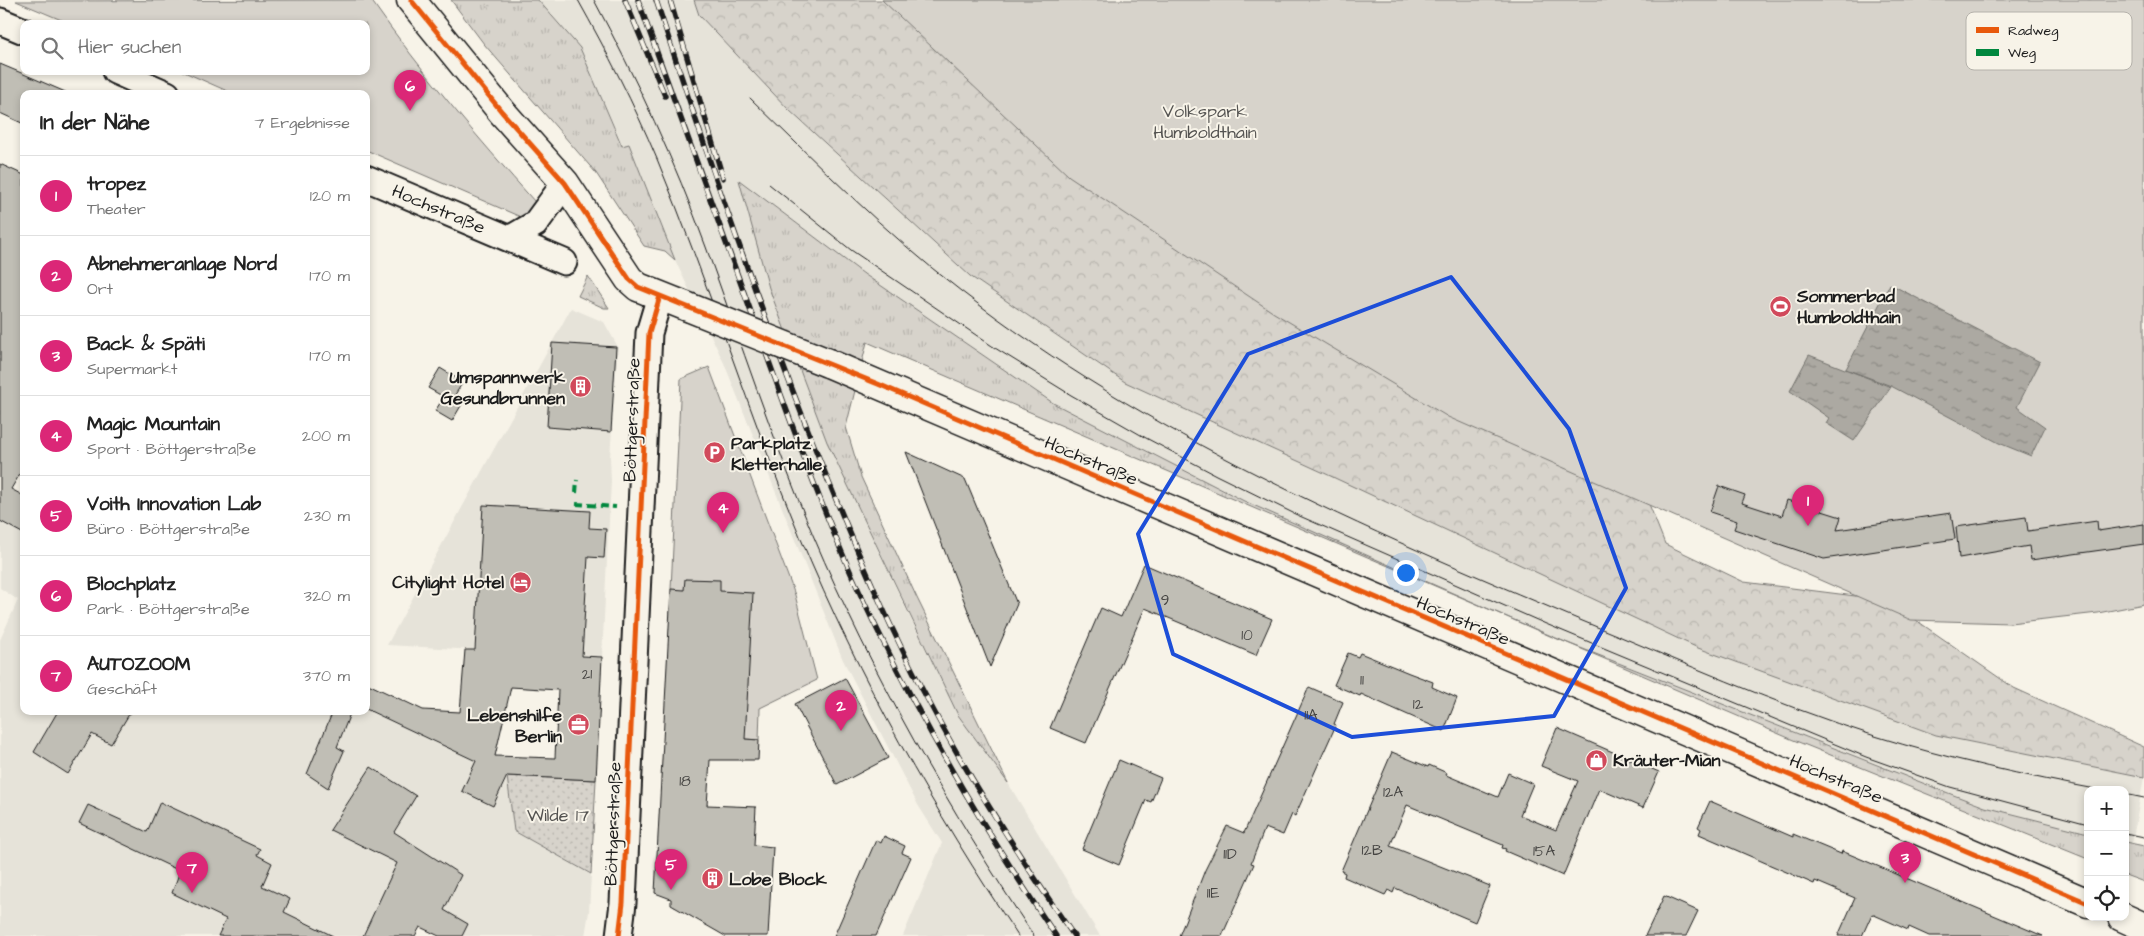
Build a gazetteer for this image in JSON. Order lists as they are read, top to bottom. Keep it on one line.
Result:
{"streets":{"street":["Hochstraße","Böttgerstraße"]},"crossings":[["Hochstraße","Böttgerstraße"]],"parks":["Volkspark Humboldthain","Wilde 17"],"places":{"sports":["Sommerbad Humboldthain"],"building":["Umspannwerk Gesundbrunnen","Lobe Block"],"parking":["Parkplatz Kletterhalle"],"hotel":["Citylight Hotel"],"office":["Lebenshilfe Berlin"],"shop":["Kräuter-Mian"]},"house_numbers":["9","10","21","11","12","11A","18","12A","12B","15A","11D","11E"],"legend":["Radweg","Weg"],"page":{"search":"Hier suchen","pins":["6","1","4","2","3","5","7"],"heading":["In der Nähe","7 Ergebnisse"],"list":[{"mark":"1","name":"tropez","note":"Theater","value":"120 m"},{"mark":"2","name":"Abnehmeranlage Nord","note":"Ort","value":"170 m"},{"mark":"3","name":"Back & Späti","note":"Supermarkt","value":"170 m"},{"mark":"4","name":"Magic Mountain","note":"Sport · Böttgerstraße","value":"200 m"},{"mark":"5","name":"Voith Innovation Lab","note":"Büro · Böttgerstraße","value":"230 m"},{"mark":"6","name":"Blochplatz","note":"Park · Böttgerstraße","value":"320 m"},{"mark":"7","name":"AUTOZOOM","note":"Geschäft","value":"370 m"}],"map_buttons":["+","−"]}}
